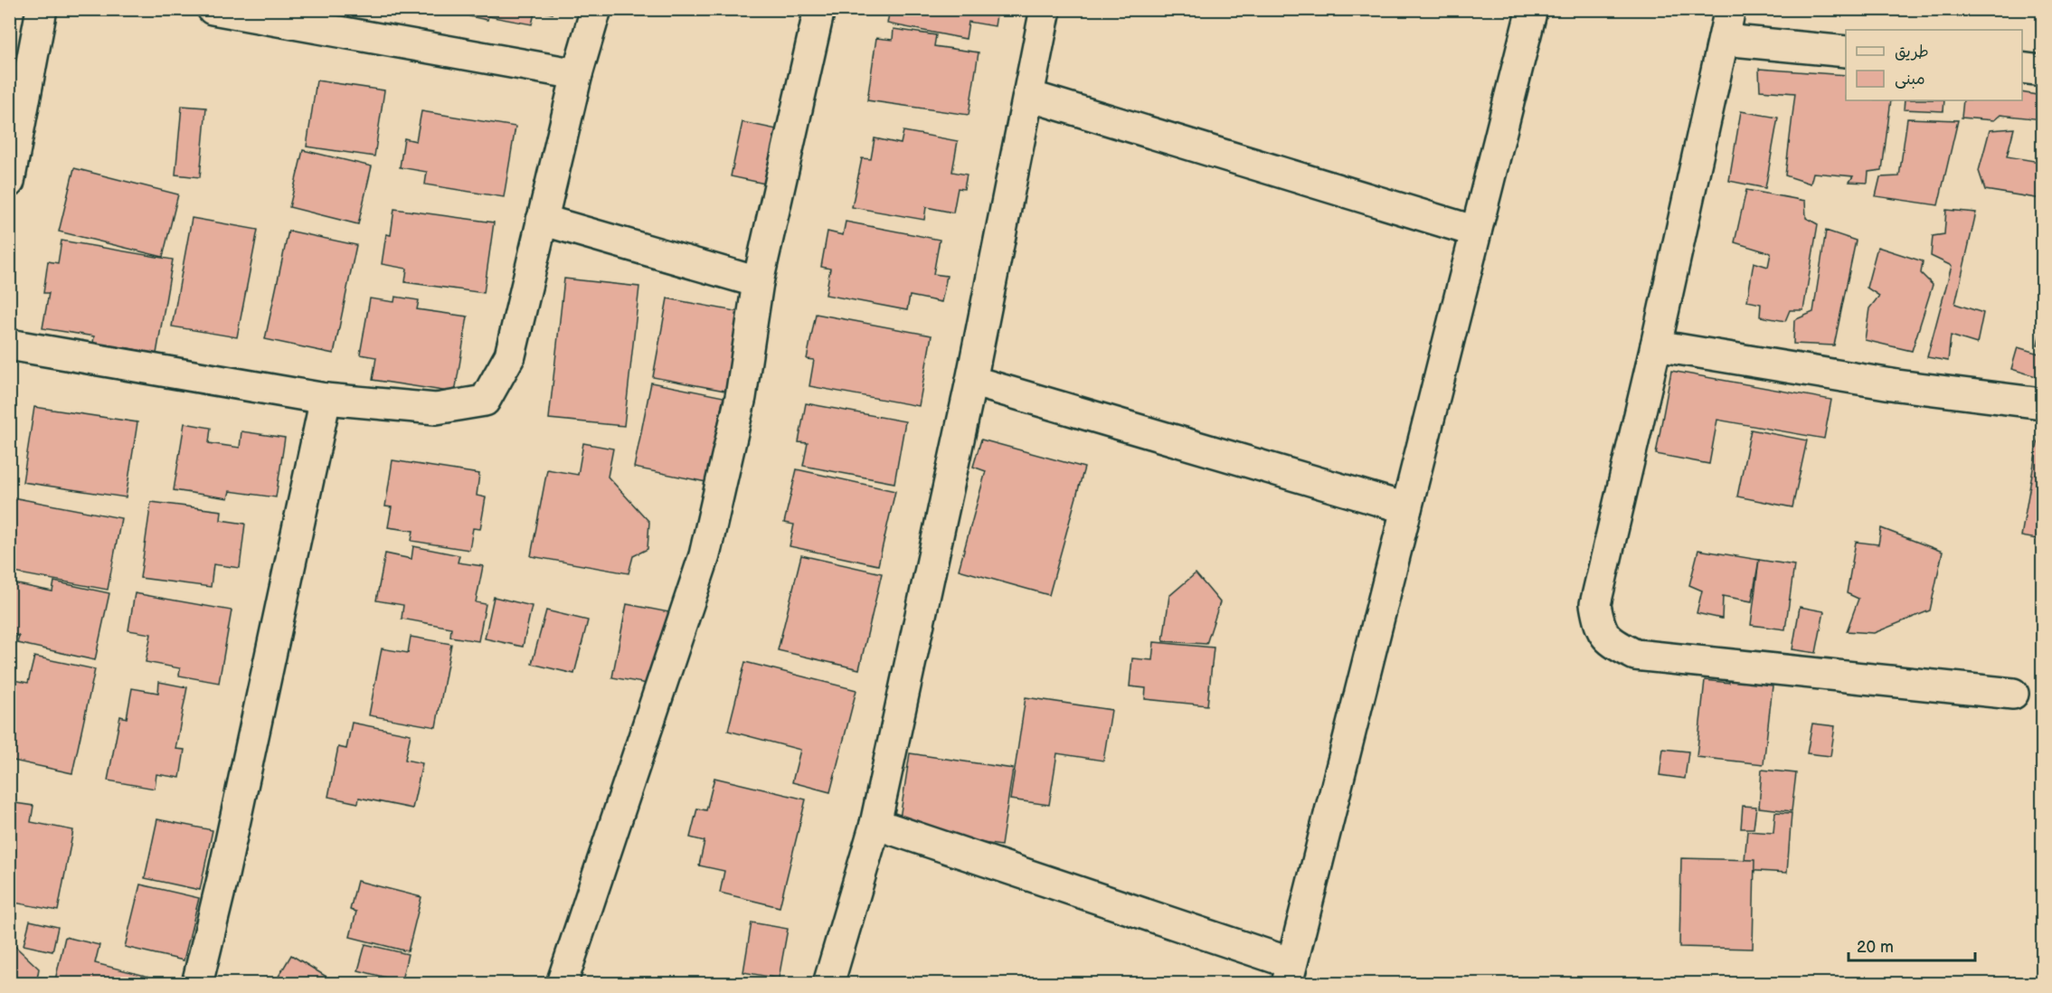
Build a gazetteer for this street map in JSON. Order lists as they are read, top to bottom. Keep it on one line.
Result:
{"legend":["طريق","مبنى"],"scale_bar":"20 m"}
